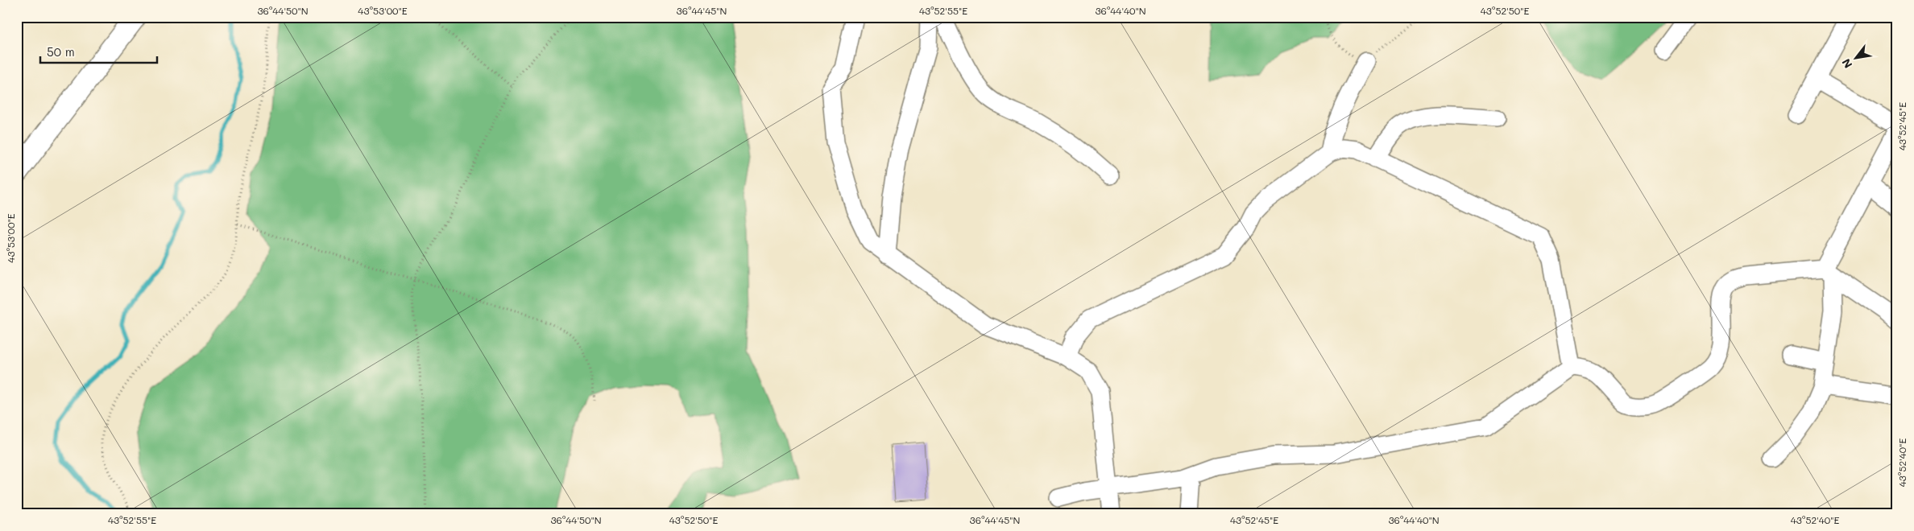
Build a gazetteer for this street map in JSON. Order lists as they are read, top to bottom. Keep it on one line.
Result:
{"scale_bar":"50 m","north":"bottom left","coordinates":["36°44'50\"N","43°53'00\"E","36°44'45\"N","43°52'55\"E","36°44'40\"N","43°52'50\"E","43°52'45\"E","43°52'40\"E"]}
